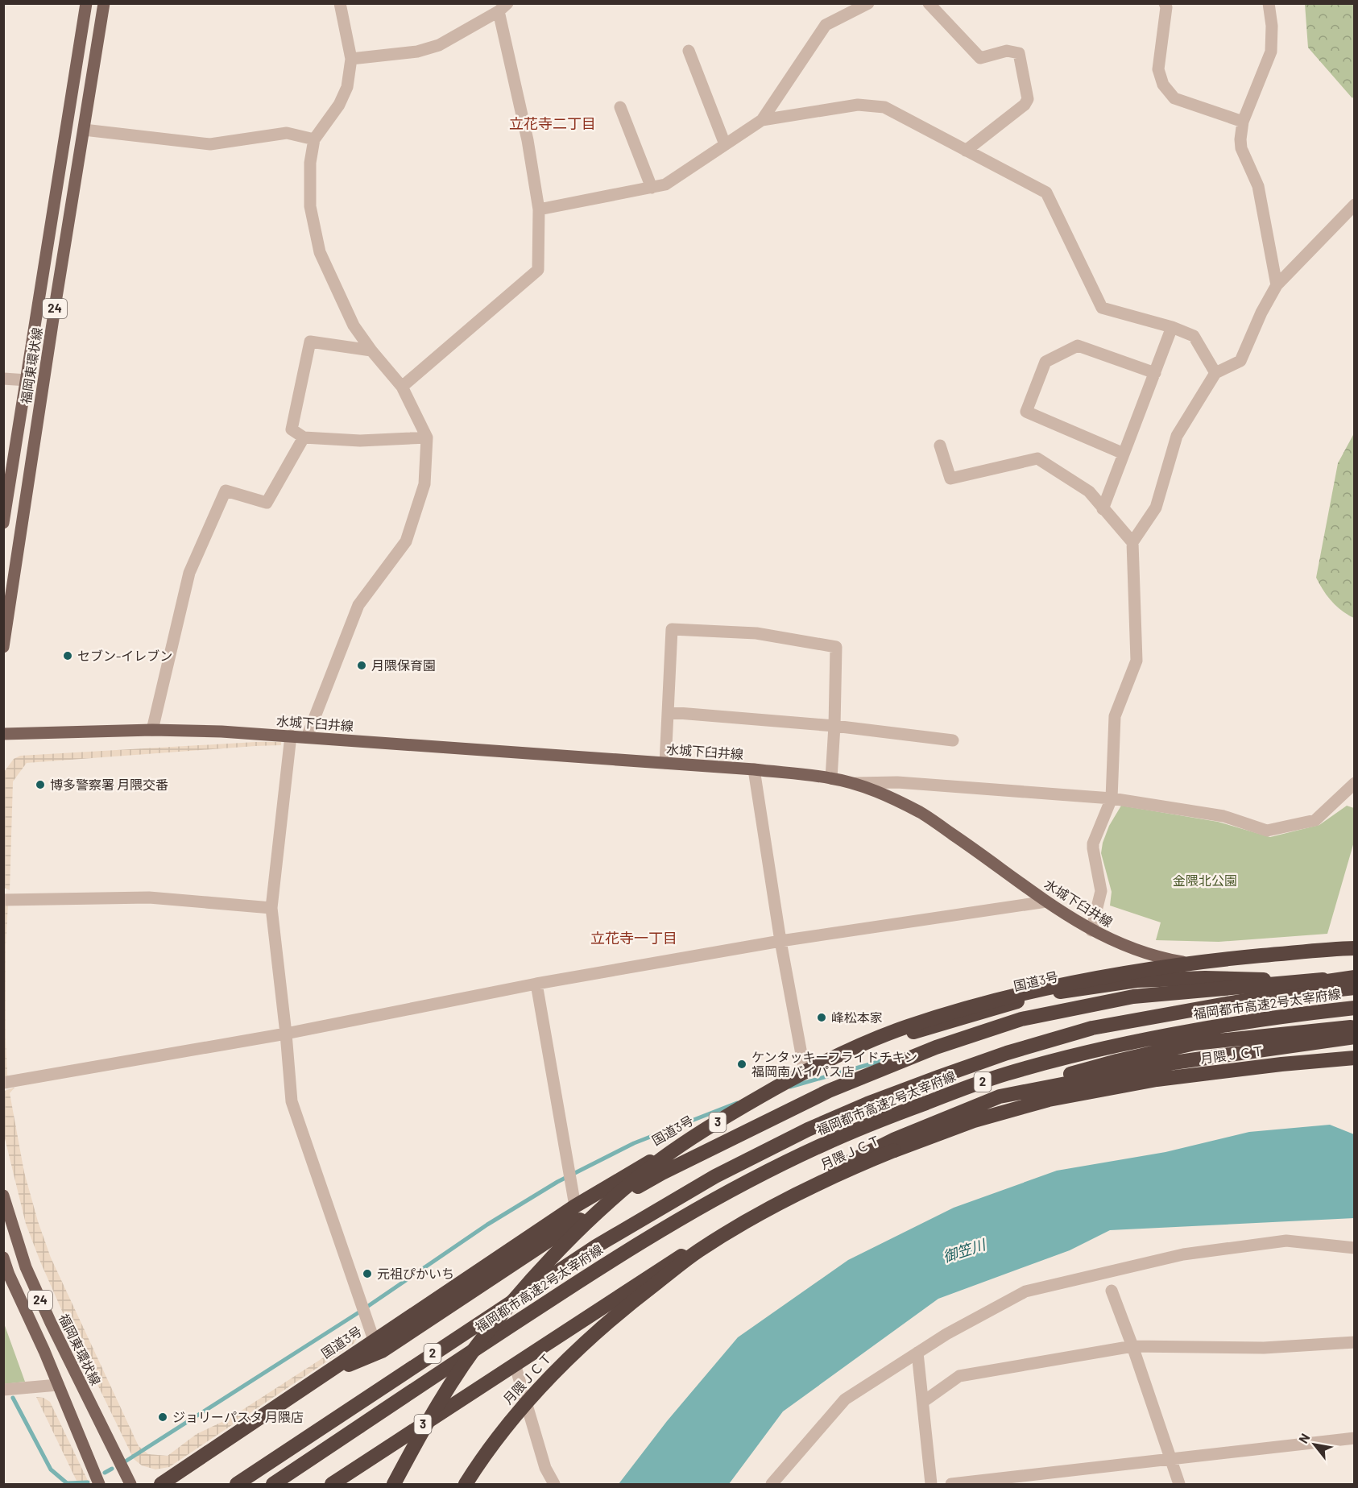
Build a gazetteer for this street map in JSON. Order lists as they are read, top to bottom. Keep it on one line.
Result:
{"streets":{"highway":["国道3号","福岡都市高速2号太宰府線","月隈ＪＣＴ","2","3"],"main road":["24","福岡東環状線","水城下臼井線"]},"crossings":[["水城下臼井線","福岡都市高速2号太宰府線"]],"districts":["立花寺二丁目","立花寺一丁目"],"water":["御笠川"],"parks":["金隈北公園"],"places":["セブン-イレブン","月隈保育園","博多警察署 月隈交番","峰松本家","ケンタッキーフライドチキン 福岡南バイパス店","元祖ぴかいち","ジョリーパスタ 月隈店"],"north":"top left"}
